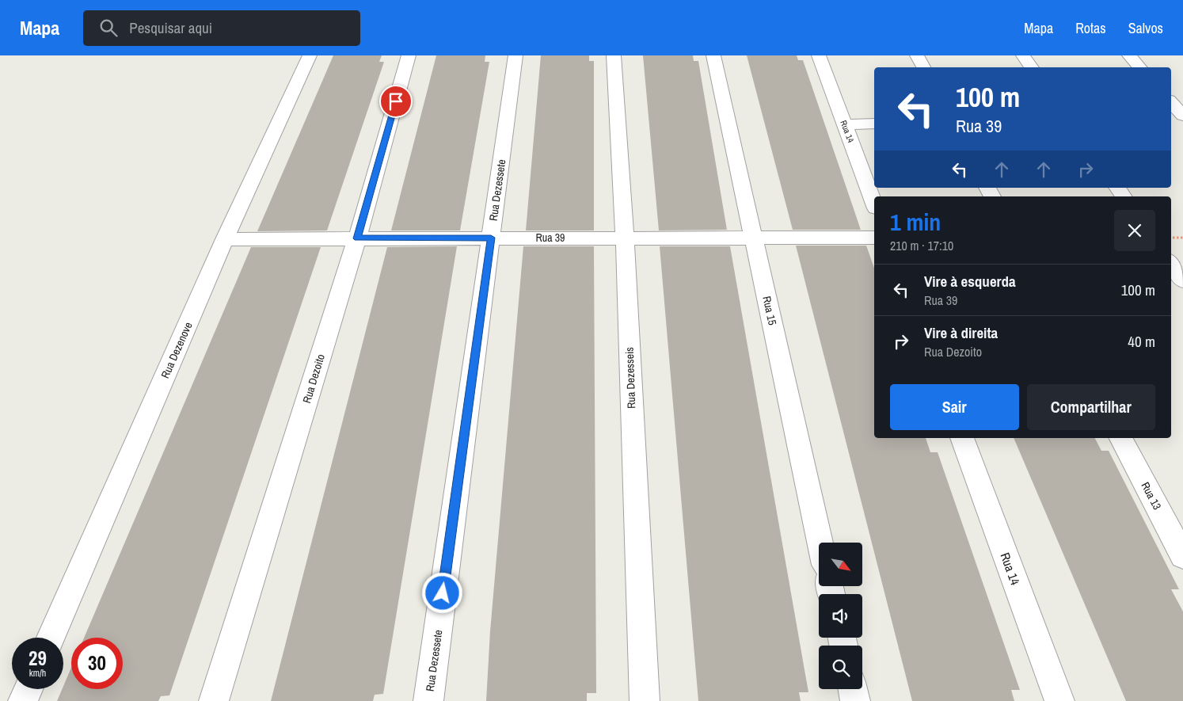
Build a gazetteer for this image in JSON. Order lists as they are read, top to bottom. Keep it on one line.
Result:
{"streets":{"street":["Rua 14","Rua Dezessete","Rua 39","Rua 15","Rua Dezenove","Rua Dezesseis","Rua Dezoito","Rua 13"]},"crossings":[["Rua Dezessete","Rua 39"],["Rua 39","Rua 15"],["Rua 39","Rua Dezenove"],["Rua 39","Rua Dezesseis"],["Rua 39","Rua Dezoito"]],"north":"bottom right","page":{"header":"Mapa","search":"Pesquisar aqui","nav":["Mapa","Rotas","Salvos"],"turn":["100 m","Rua 39"],"heading":["1 min","210 m · 17:10"],"list":[{"name":"Vire à esquerda","note":"Rua 39","value":"100 m"},{"name":"Vire à direita","note":"Rua Dezoito","value":"40 m"}],"buttons":["Sair","Compartilhar"],"speed":"29 km/h","limit":"30"}}
